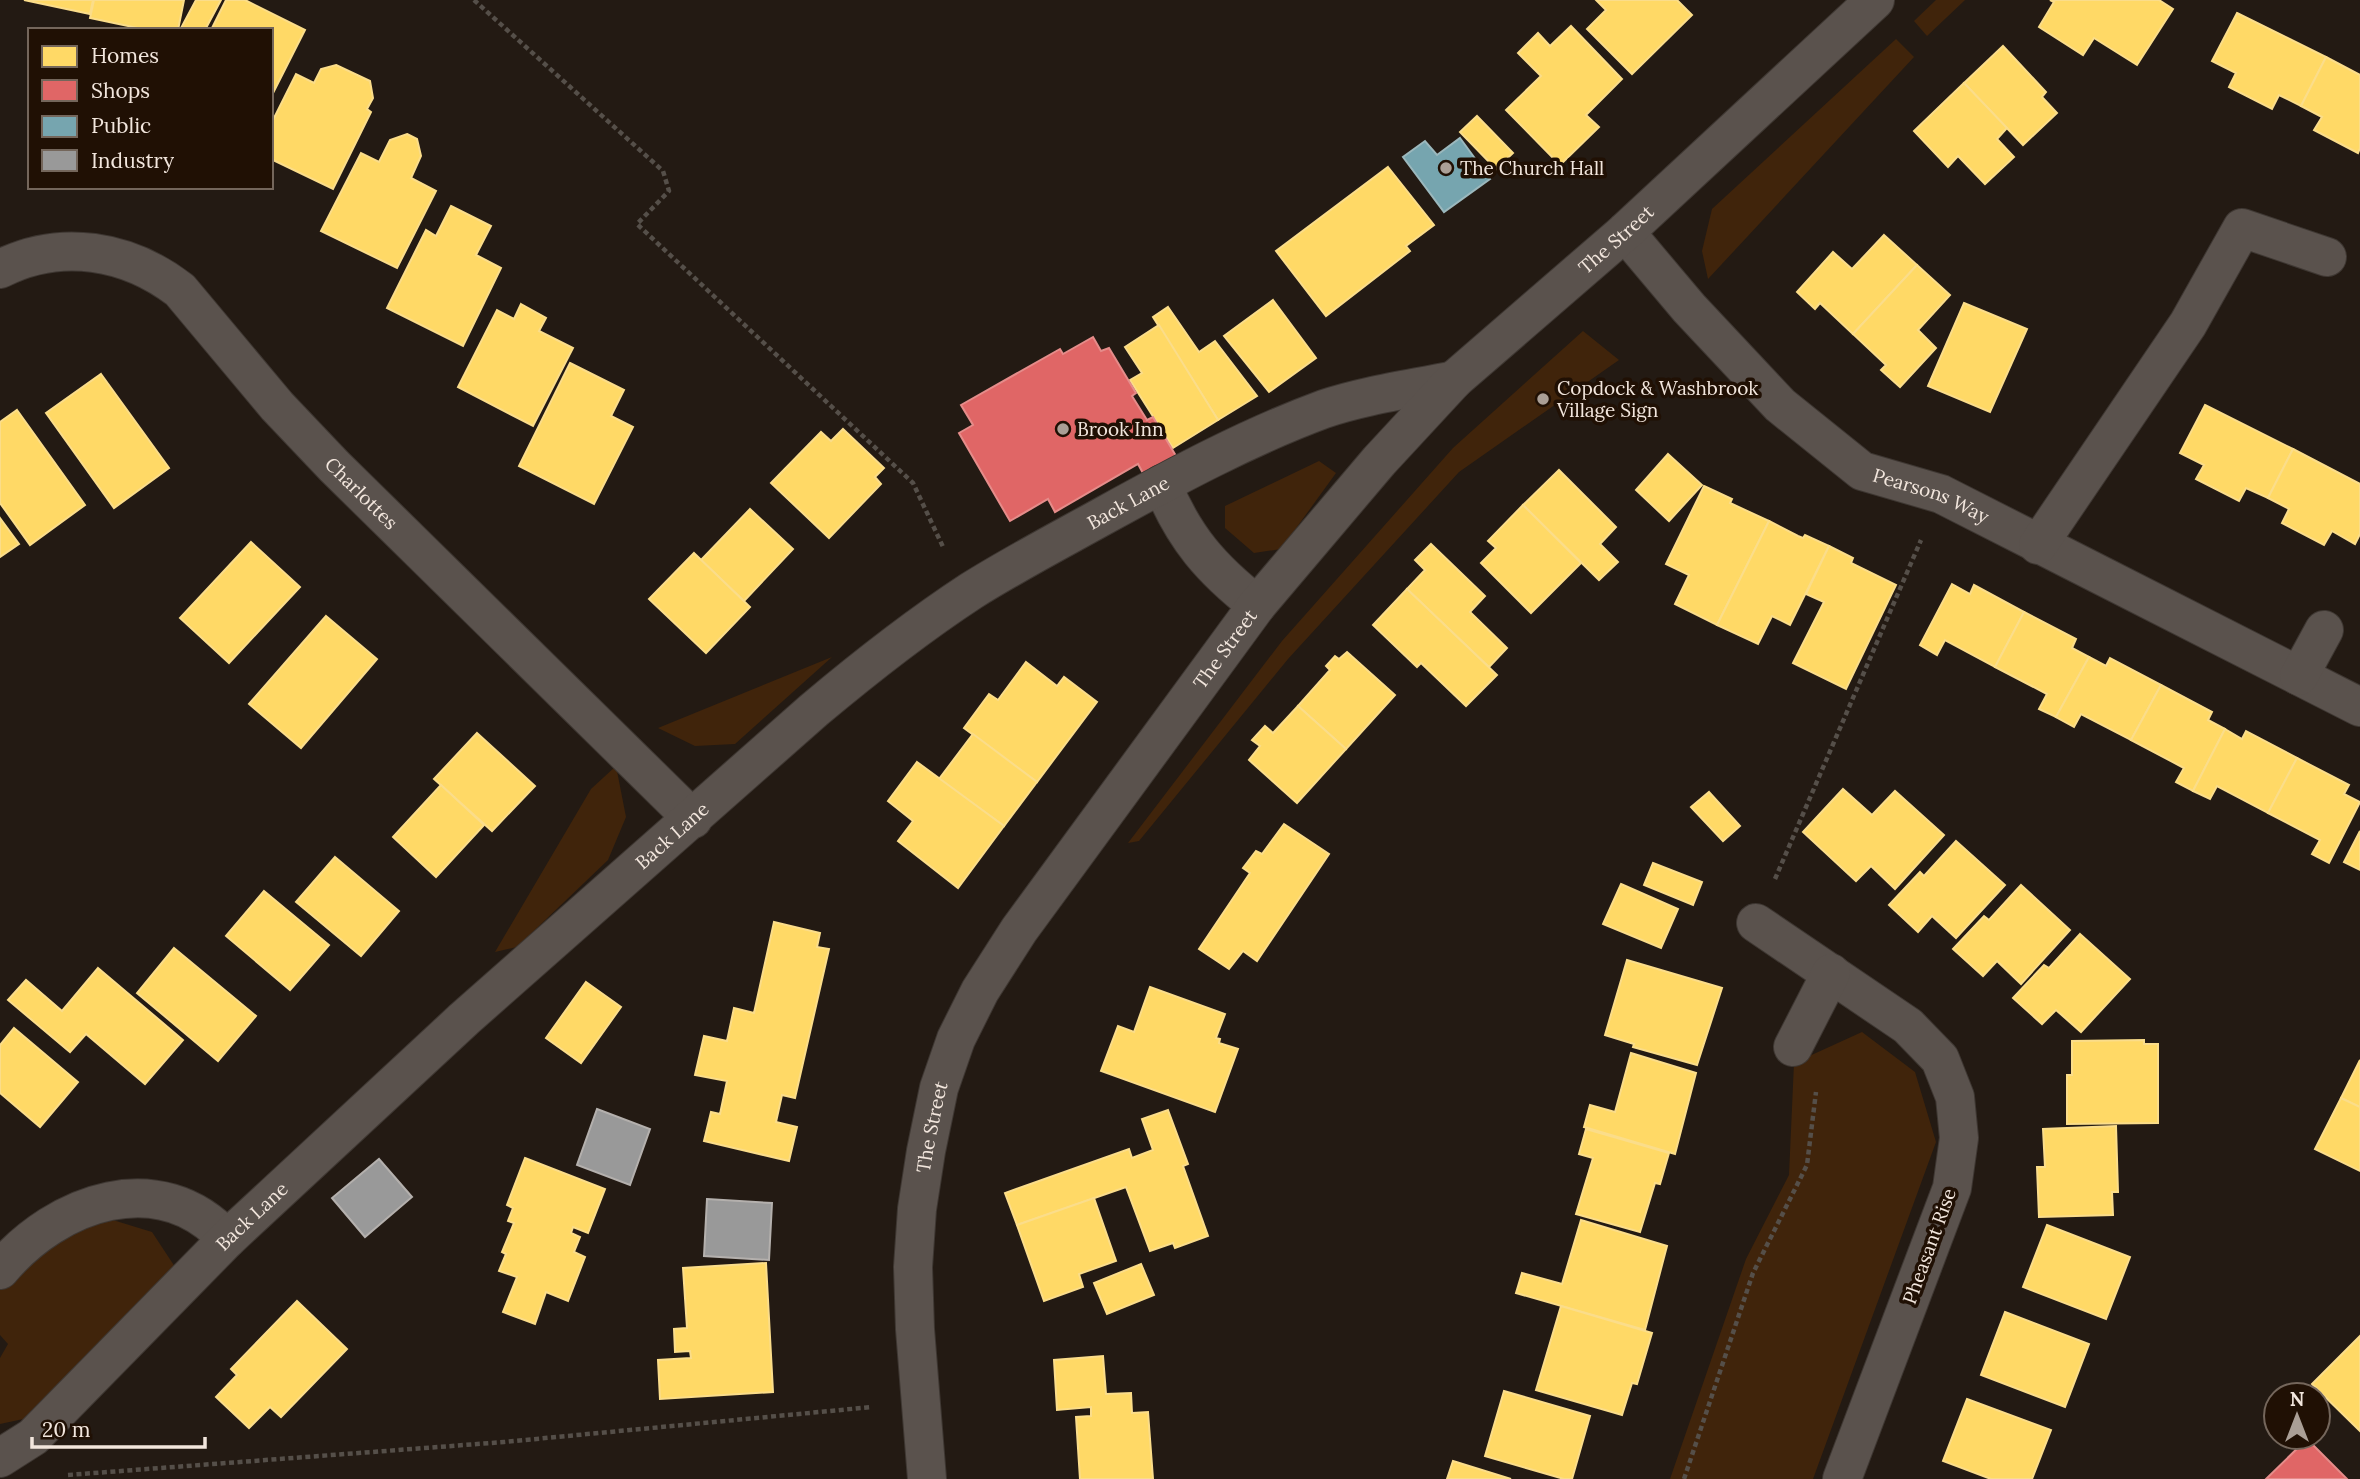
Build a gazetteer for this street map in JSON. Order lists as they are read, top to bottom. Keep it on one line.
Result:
{"streets":{"street":["The Street","Charlottes","Pearsons Way","Back Lane","Pheasant Rise"]},"crossings":[["The Street","Pearsons Way"],["The Street","Back Lane"],["Charlottes","Back Lane"]],"places":["The Church Hall","Copdock & Washbrook Village Sign","Brook Inn"],"legend":["Homes","Shops","Public","Industry"],"scale_bar":"20 m","north":"top"}
